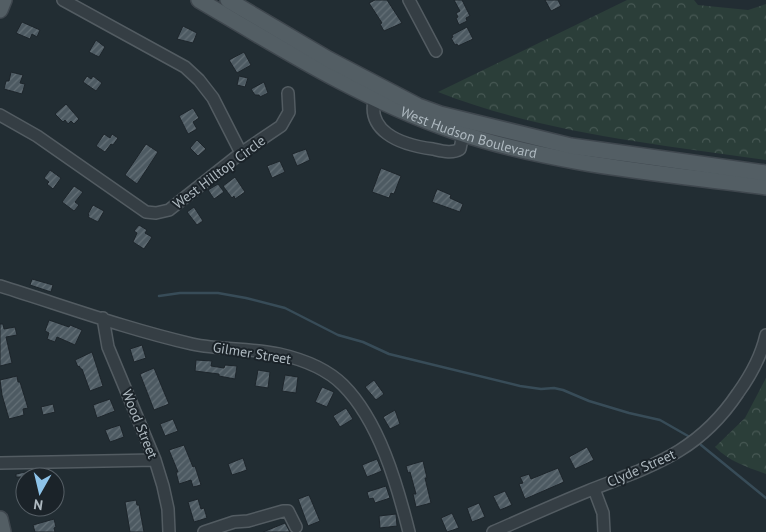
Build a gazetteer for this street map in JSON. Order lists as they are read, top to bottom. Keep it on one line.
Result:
{"streets":{"main road":["West Hudson Boulevard"],"street":["West Hilltop Circle","Gilmer Street","Wood Street","Clyde Street"]},"crossings":[["Gilmer Street","Wood Street"]],"north":"bottom"}
